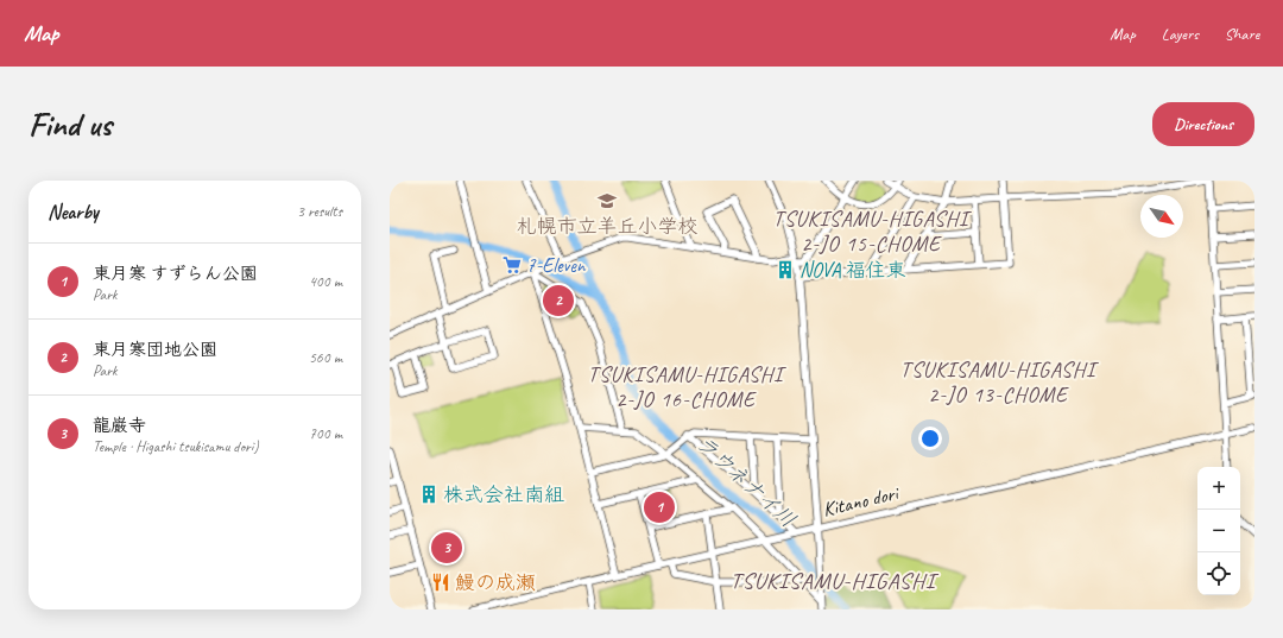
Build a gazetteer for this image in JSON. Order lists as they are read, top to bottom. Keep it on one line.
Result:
{"streets":{"street":["Kitano dori"]},"districts":["TSUKISAMU-HIGASHI 2-JO 15-CHOME","TSUKISAMU-HIGASHI 2-JO 13-CHOME","TSUKISAMU-HIGASHI 2-JO 16-CHOME","TSUKISAMU-HIGASHI"],"water":["ラウネナイ川"],"places":{"school or university":["札幌市立羊丘小学校"],"supermarket":["7-Eleven"],"building":["NOVA 福住東","株式会社南組"],"restaurant":["鰻の成瀬"]},"north":"bottom right","page":{"header":"Map","nav":["Map","Layers","Share"],"buttons":"Directions","title":"Find us","heading":["Nearby","3 results"],"list":[{"mark":"1","name":"東月寒 すずらん公園","note":"Park","value":"400 m"},{"mark":"2","name":"東月寒団地公園","note":"Park","value":"560 m"},{"mark":"3","name":"龍巌寺","note":"Temple · Higashi tsukisamu dori)","value":"700 m"}],"pins":["2","1","3"],"map_buttons":["+","−"]}}
